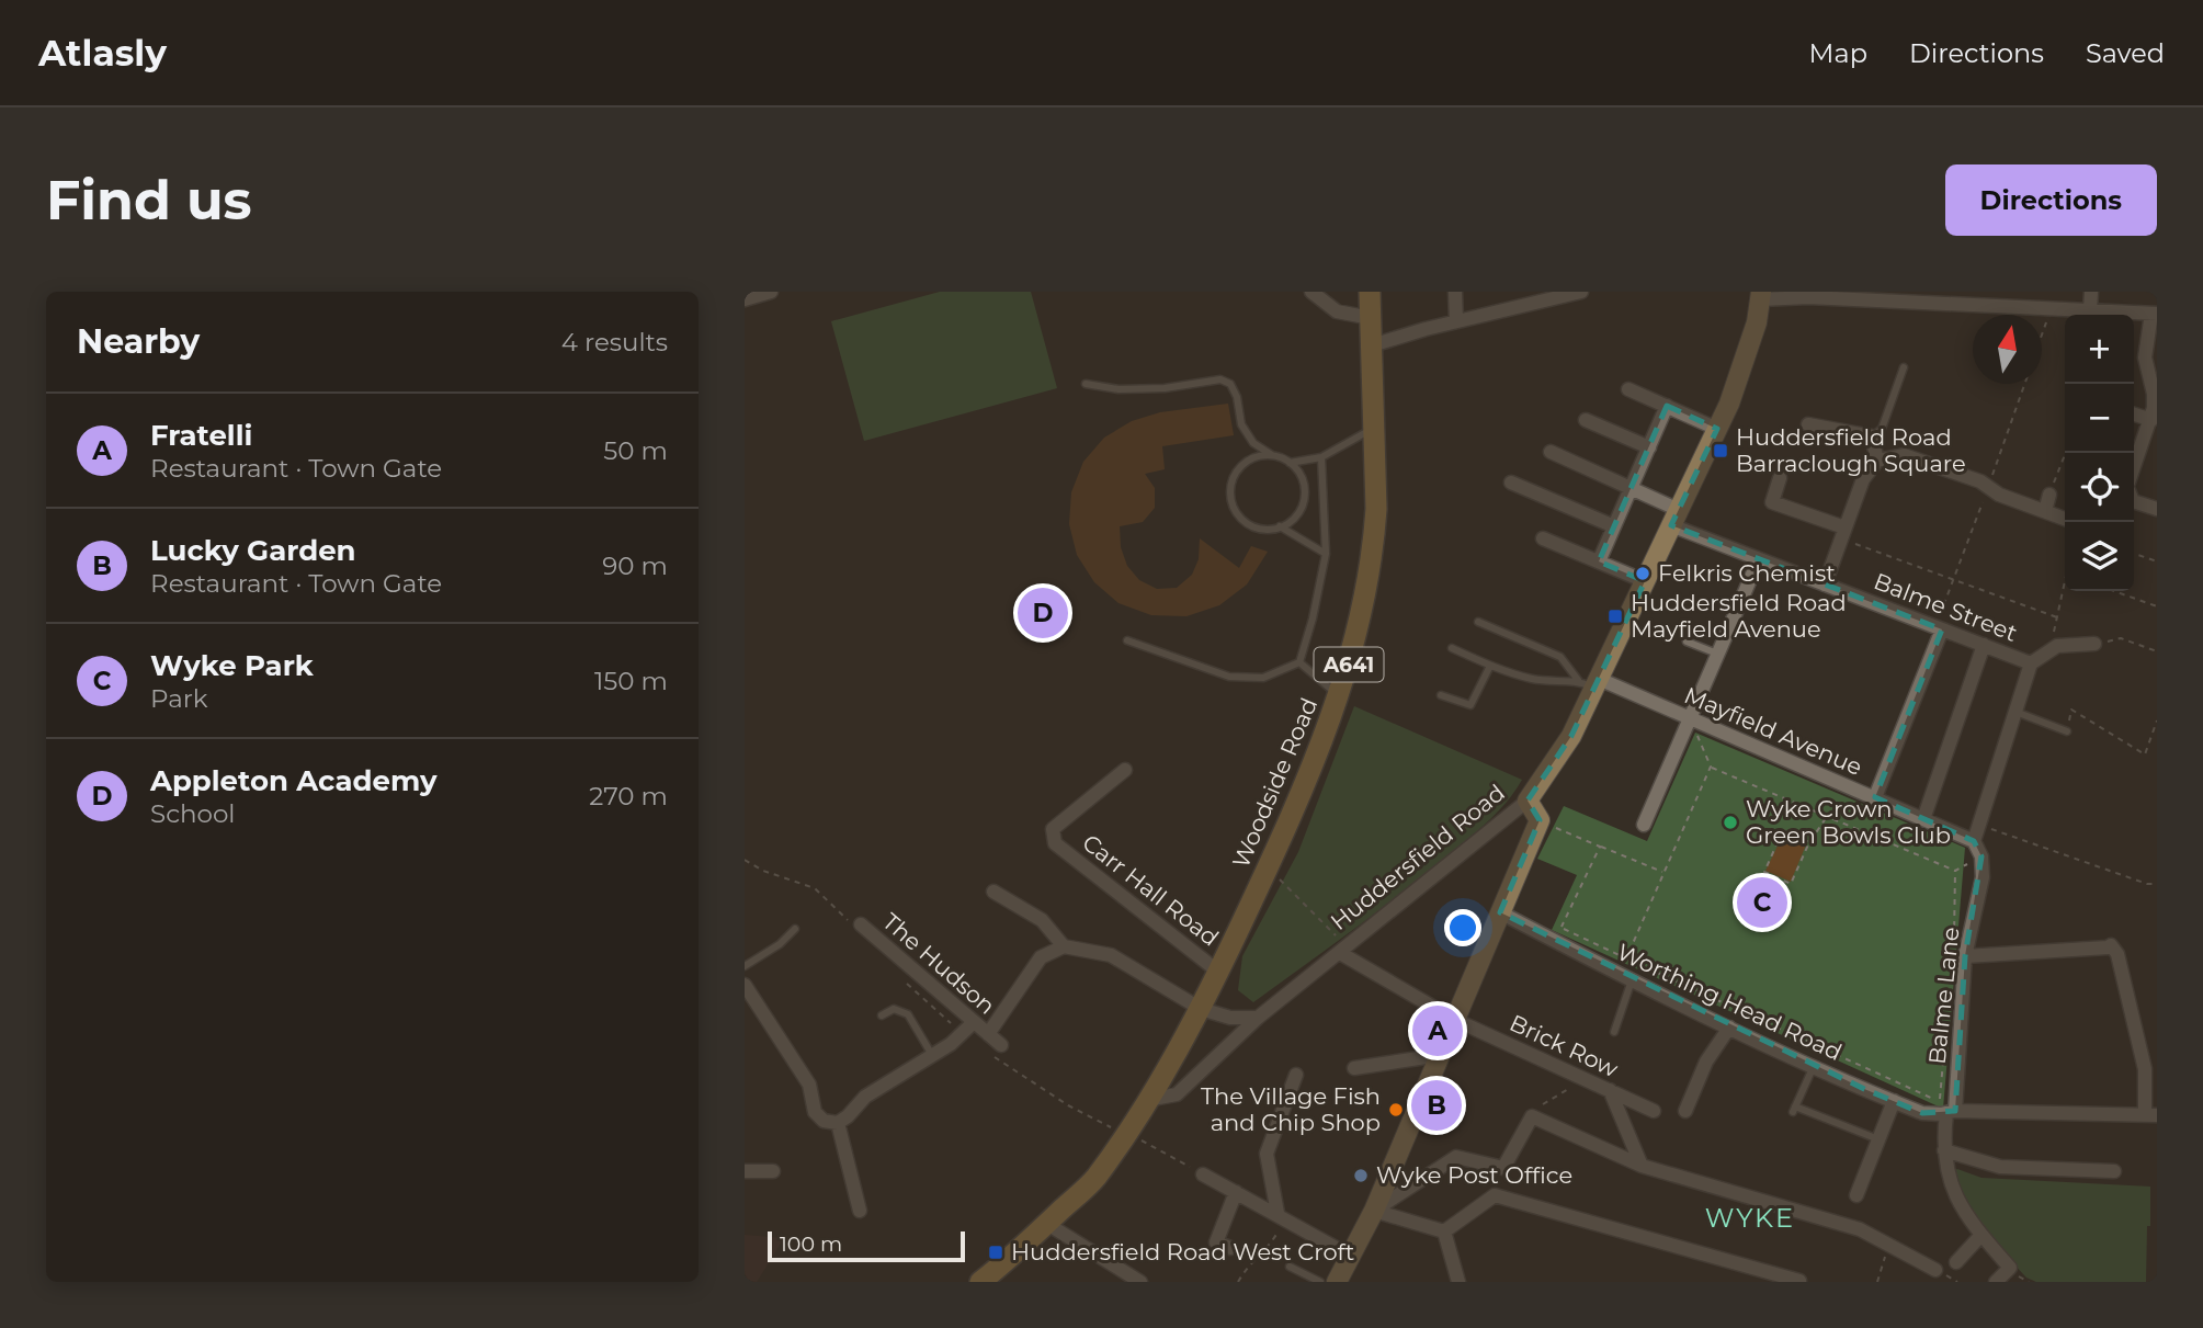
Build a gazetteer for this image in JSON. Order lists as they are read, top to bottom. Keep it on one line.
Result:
{"streets":{"main road":["A641","Woodside Road","Huddersfield Road"],"street":["Balme Street","Mayfield Avenue","Carr Hall Road","The Hudson","Balme Lane","Worthing Head Road","Brick Row"]},"crossings":[["Balme Street","Huddersfield Road"],["A641","Woodside Road"],["A641","Huddersfield Road"],["Mayfield Avenue","Huddersfield Road"],["Woodside Road","Carr Hall Road"],["Huddersfield Road","Brick Row"],["Balme Lane","Worthing Head Road"]],"districts":["WYKE"],"places":{"transit":["Huddersfield Road Barraclough Square","Huddersfield Road Mayfield Avenue","Huddersfield Road West Croft"],"other":["Felkris Chemist","Wyke Crown Green Bowls Club","The Village Fish and Chip Shop","Wyke Post Office"]},"scale_bar":"100 m","north":"top","page":{"header":"Atlasly","nav":["Map","Directions","Saved"],"buttons":"Directions","title":"Find us","heading":["Nearby","4 results"],"map_buttons":["+","−"],"list":[{"mark":"A","name":"Fratelli","note":"Restaurant · Town Gate","value":"50 m"},{"mark":"B","name":"Lucky Garden","note":"Restaurant · Town Gate","value":"90 m"},{"mark":"C","name":"Wyke Park","note":"Park","value":"150 m"},{"mark":"D","name":"Appleton Academy","note":"School","value":"270 m"}],"pins":["D","C","A","B"],"scale":"100 m"}}
